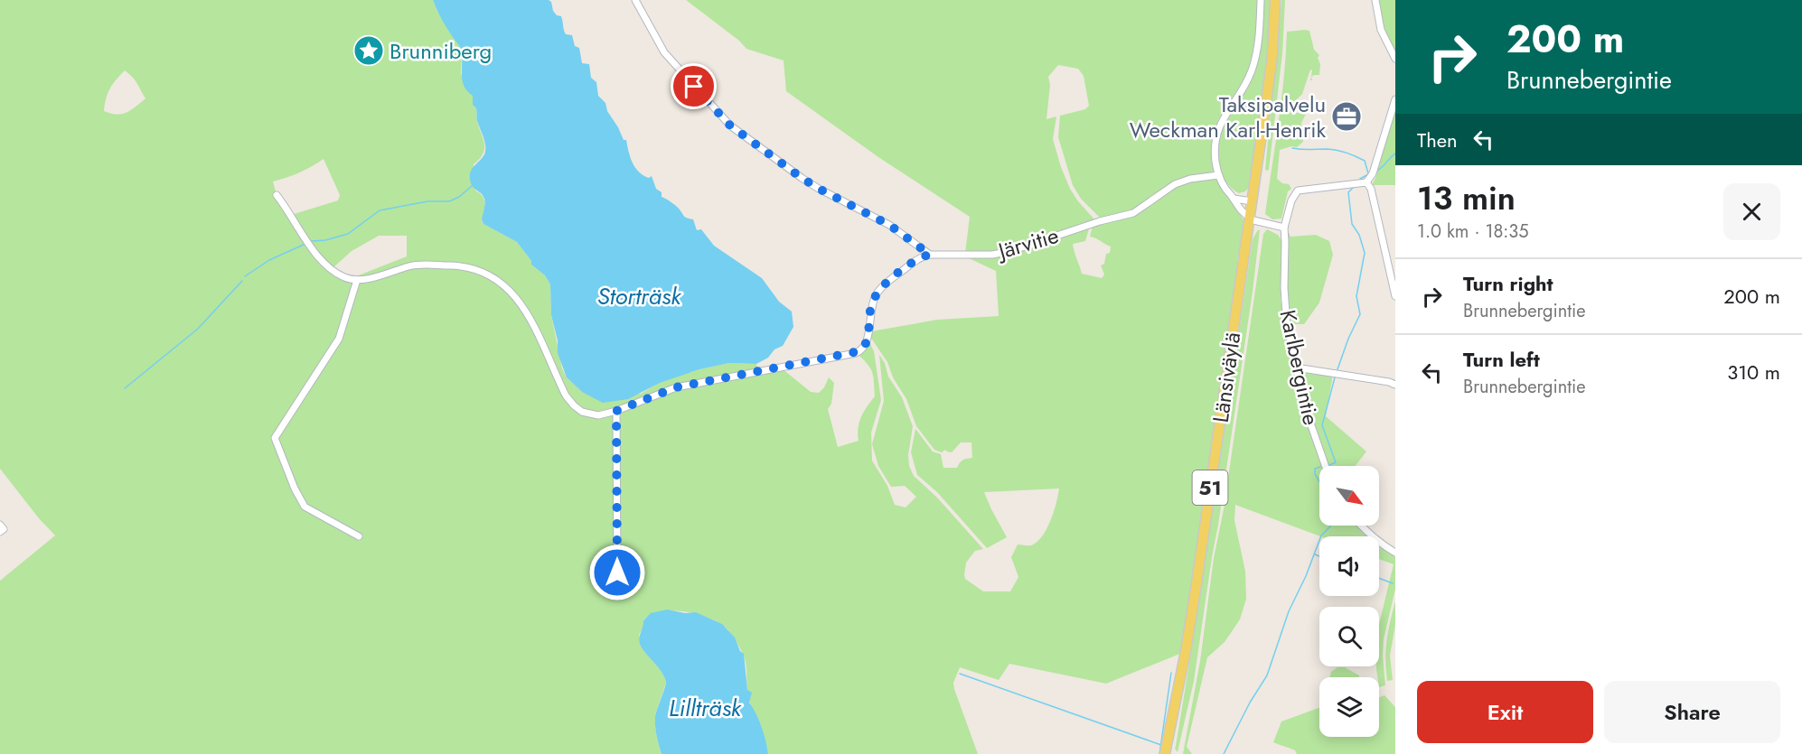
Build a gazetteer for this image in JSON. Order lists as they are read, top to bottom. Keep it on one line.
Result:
{"streets":{"main road":["Länsiväylä","51"],"street":["Järvitie","Karlbergintie"]},"water":["Storträsk","Lillträsk"],"places":{"place":["Brunniberg"],"office":["Taksipalvelu Weckman Karl-Henrik"]},"north":"bottom right","page":{"turn":["200 m","Brunnebergintie"],"then":"Then","heading":["13 min","1.0 km · 18:35"],"list":[{"name":"Turn right","note":"Brunnebergintie","value":"200 m"},{"name":"Turn left","note":"Brunnebergintie","value":"310 m"}],"buttons":["Exit","Share"]}}
